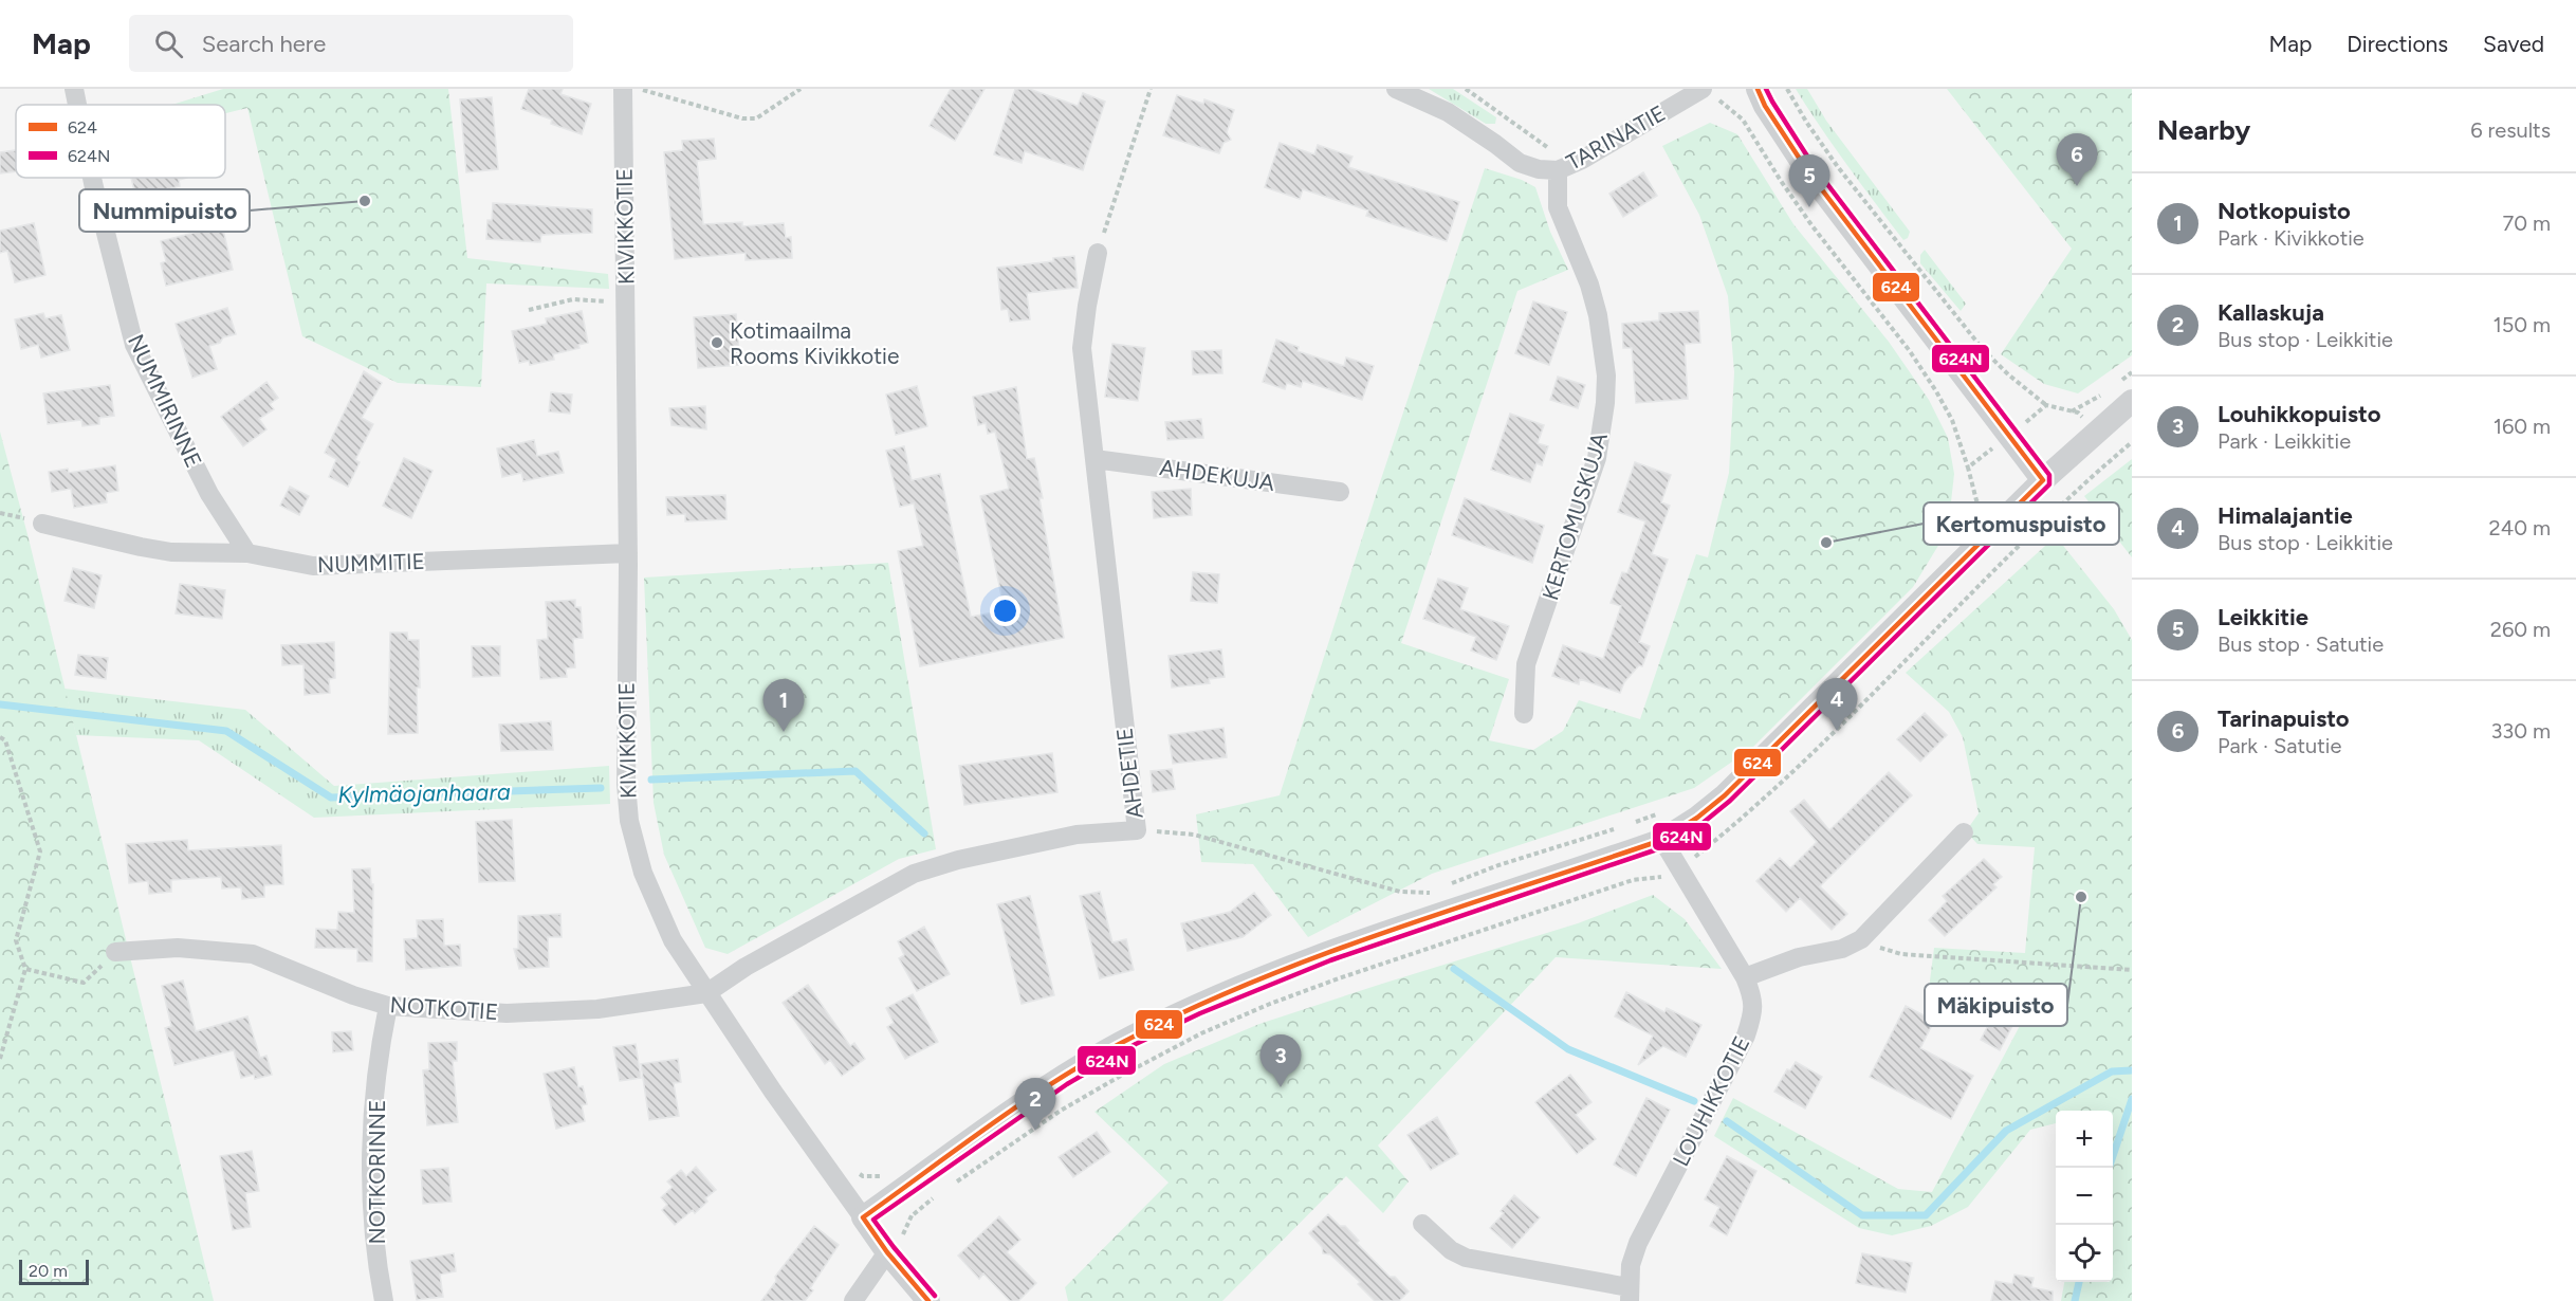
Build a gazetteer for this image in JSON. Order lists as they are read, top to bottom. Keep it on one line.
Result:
{"streets":{"street":["TARINATIE","KIVIKKOTIE","NUMMIRINNE","AHDEKUJA","KERTOMUSKUJA","NUMMITIE","AHDETIE","NOTKOTIE","LOUHIKKOTIE","NOTKORINNE"]},"crossings":[["TARINATIE","KERTOMUSKUJA"],["KIVIKKOTIE","NUMMITIE"],["KIVIKKOTIE","AHDETIE"],["KIVIKKOTIE","NOTKOTIE"],["NUMMIRINNE","NUMMITIE"],["AHDEKUJA","AHDETIE"],["AHDETIE","NOTKOTIE"],["NOTKOTIE","NOTKORINNE"]],"water":["Kylmäojanhaara"],"places":["Nummipuisto","Kotimaailma Rooms Kivikkotie","Kertomuspuisto","Mäkipuisto"],"lines":["transit line 624","transit line 624N"],"legend":["624","624N"],"scale_bar":"20 m","page":{"header":"Map","search":"Search here","nav":["Map","Directions","Saved"],"heading":["Nearby","6 results"],"pins":["6","5","4","1","3","2"],"list":[{"mark":"1","name":"Notkopuisto","note":"Park · Kivikkotie","value":"70 m"},{"mark":"2","name":"Kallaskuja","note":"Bus stop · Leikkitie","value":"150 m"},{"mark":"3","name":"Louhikkopuisto","note":"Park · Leikkitie","value":"160 m"},{"mark":"4","name":"Himalajantie","note":"Bus stop · Leikkitie","value":"240 m"},{"mark":"5","name":"Leikkitie","note":"Bus stop · Satutie","value":"260 m"},{"mark":"6","name":"Tarinapuisto","note":"Park · Satutie","value":"330 m"}],"map_buttons":["+","−"],"scale":"20 m"}}
